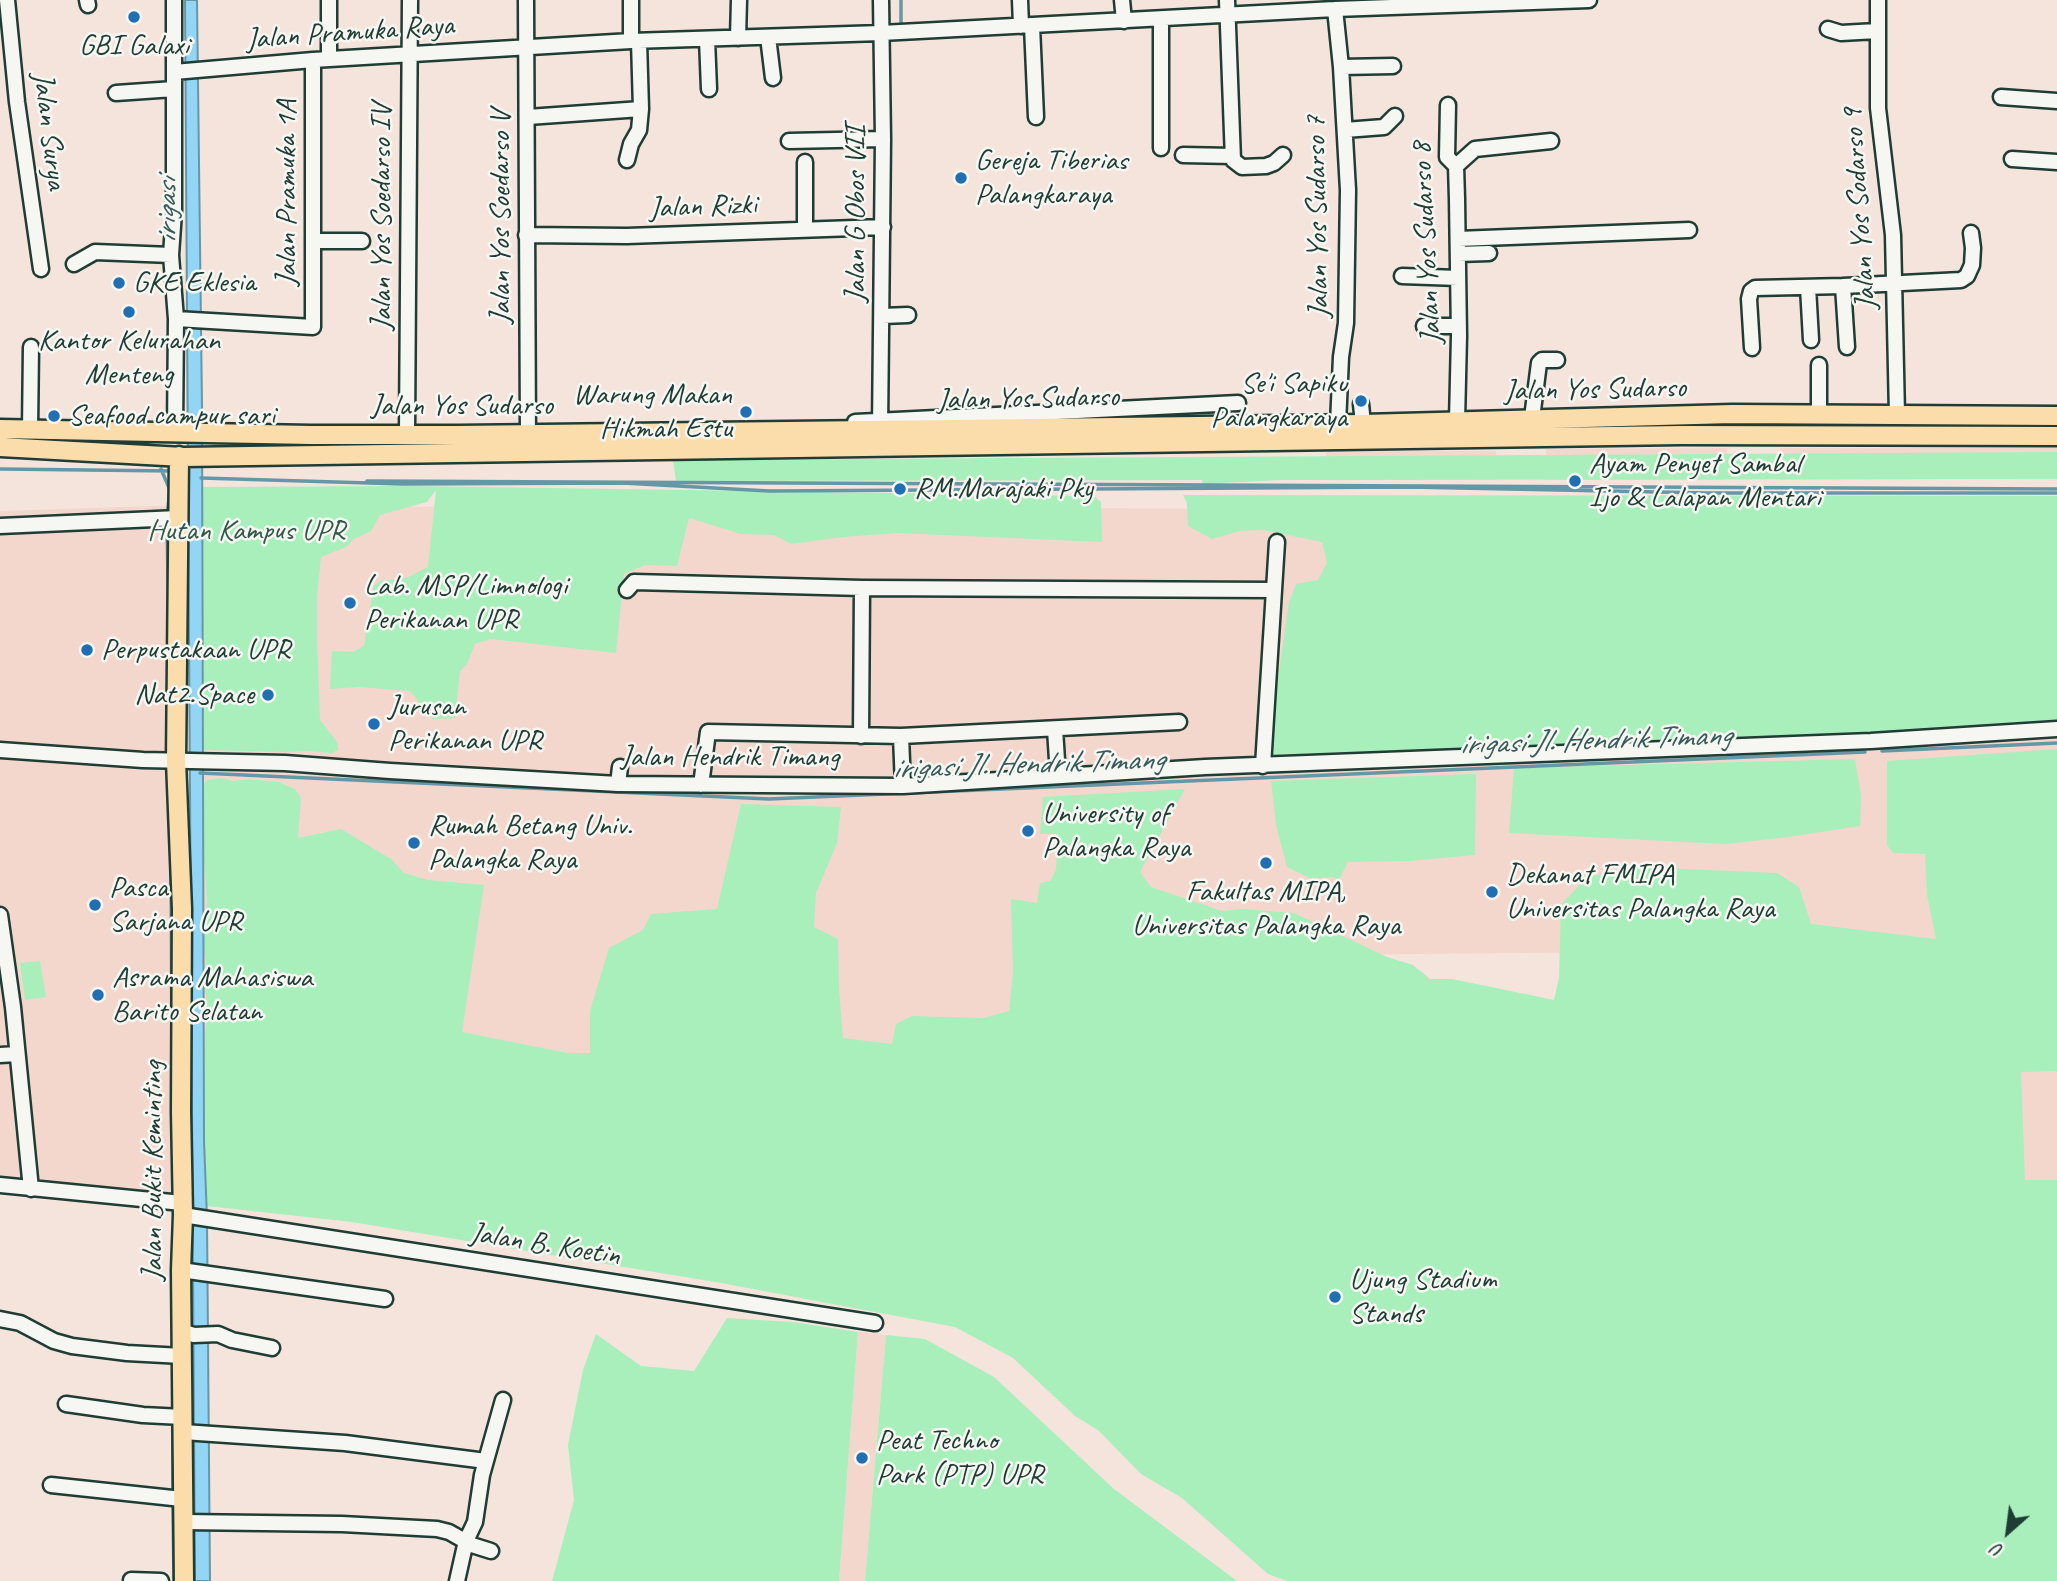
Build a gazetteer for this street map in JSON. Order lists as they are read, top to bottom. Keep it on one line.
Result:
{"streets":{"main road":["Jalan Yos Sudarso","Jalan Bukit Keminting"],"street":["Jalan Pramuka Raya","Jalan Surya","Jalan Pramuka 1A","Jalan Rizki","Jalan Yos Sodarso 9","Jalan G Obos VII","Jalan Yos Soedarso IV","Jalan Yos Soedarso V","Jalan Yos Sudarso 7","Jalan Yos Sudarso 8","Jalan Hendrik Timang","Jalan B. Koetin"]},"crossings":[["Jalan Pramuka Raya","Jalan Pramuka 1A"],["Jalan Pramuka Raya","Jalan G Obos VII"],["Jalan Pramuka Raya","Jalan Yos Soedarso IV"],["Jalan Pramuka Raya","Jalan Yos Soedarso V"],["Jalan Rizki","Jalan G Obos VII"],["Jalan Rizki","Jalan Yos Soedarso V"],["Jalan Yos Sodarso 9","Jalan Yos Sudarso"],["Jalan G Obos VII","Jalan Yos Sudarso"],["Jalan Yos Soedarso IV","Jalan Yos Sudarso"],["Jalan Yos Soedarso V","Jalan Yos Sudarso"],["Jalan Yos Sudarso 7","Jalan Yos Sudarso"],["Jalan Yos Sudarso 8","Jalan Yos Sudarso"],["Jalan Yos Sudarso","Jalan Bukit Keminting"],["Jalan Hendrik Timang","Jalan Bukit Keminting"],["Jalan Bukit Keminting","Jalan B. Koetin"]],"water":["irigasi","irigasi Jl. Hendrik Timang"],"parks":["Hutan Kampus UPR"],"places":["GBI Galaxi","Gereja Tiberias Palangkaraya","GKE Eklesia","Kantor Kelurahan Menteng","Se'i Sapiku Palangkaraya","Warung Makan Hikmah Estu","Seafood campur sari","Ayam Penyet Sambal Ijo & Lalapan Mentari","RM.Marajaki Pky","Lab. MSP/Limnologi Perikanan UPR","Perpustakaan UPR","Nat2.Space","Jurusan Perikanan UPR","University of Palangka Raya","Rumah Betang Univ. Palangka Raya","Fakultas MIPA, Universitas Palangka Raya","Dekanat FMIPA Universitas Palangka Raya","Pasca Sarjana UPR","Asrama Mahasiswa Barito Selatan","Ujung Stadium Stands","Peat Techno Park (PTP) UPR"],"north":"bottom left"}
